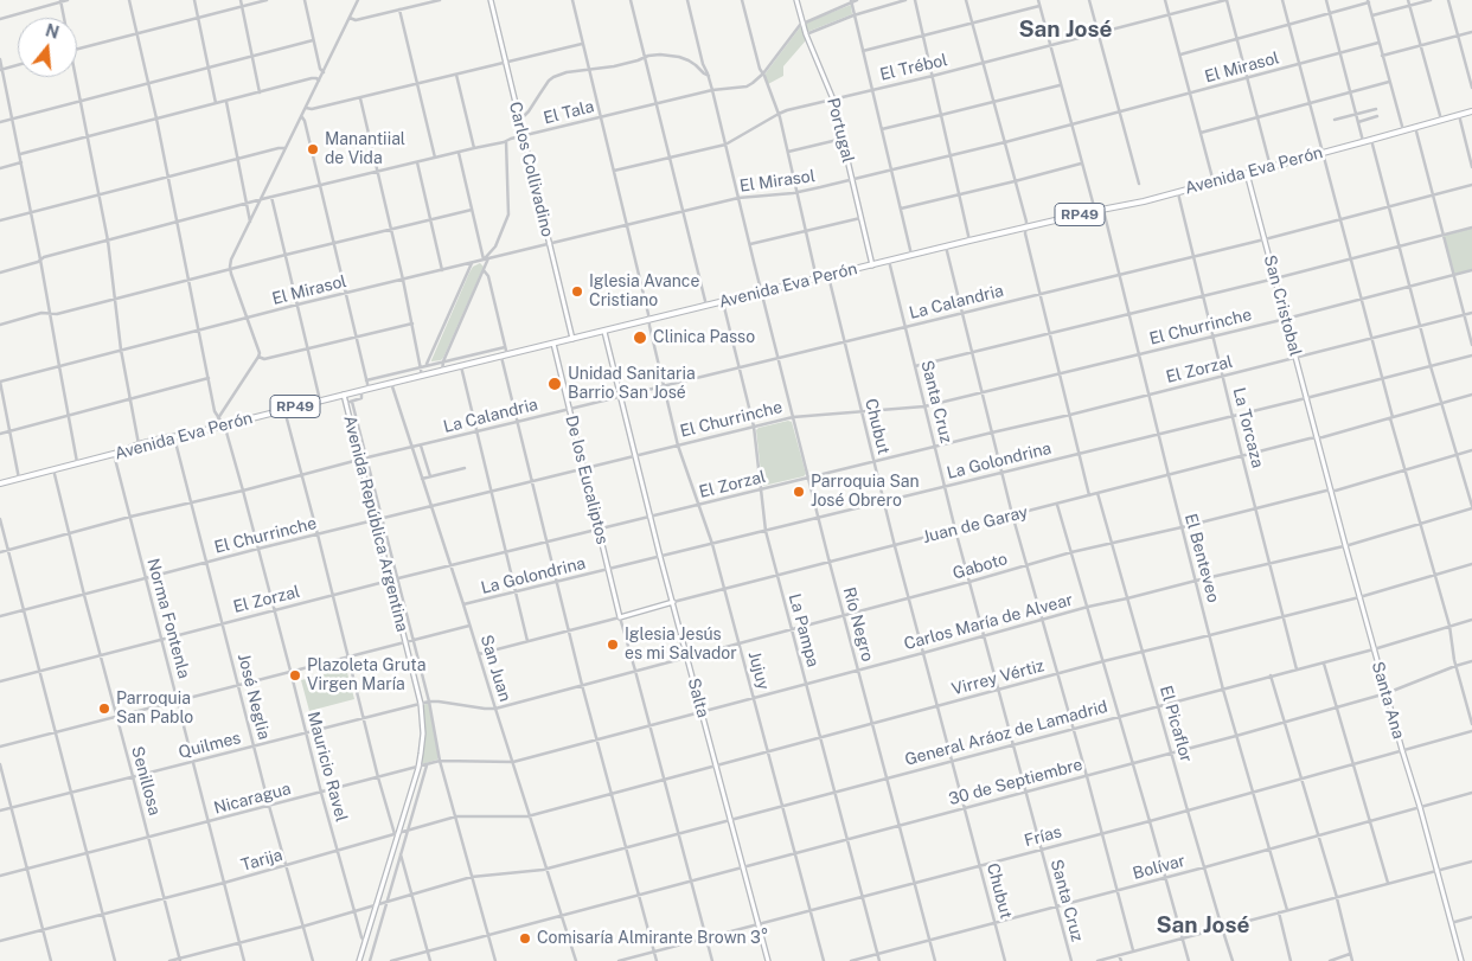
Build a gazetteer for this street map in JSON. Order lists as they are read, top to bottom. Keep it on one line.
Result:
{"streets":{"main road":["Avenida Eva Perón","RP49"],"street":["El Trébol","El Mirasol","El Tala","Portugal","Carlos Collivadino","La Calandria","San Cristobal","El Churrinche","El Zorzal","Santa Cruz","Chubut","La Torcaza","La Golondrina","De los Eucaliptos","Avenida República Argentina","Juan de Garay","El Benteveo","Gaboto","Norma Fontenla","Carlos María de Alvear","Río Negro","La Pampa","San Juan","Jujuy","Virrey Vértiz","José Neglia","Salta","Santa Ana","El Picaflor","General Aráoz de Lamadrid","Quilmes","Mauricio Ravel","Senillosa","30 de Septiembre","Nicaragua","Frías","Tarija","Bolívar"]},"crossings":[["El Trébol","Portugal"],["El Trébol","Río Negro"],["El Trébol","Jujuy"],["El Mirasol","Portugal"],["El Mirasol","Carlos Collivadino"],["El Mirasol","Río Negro"],["El Mirasol","Jujuy"],["El Mirasol","Mauricio Ravel"],["El Tala","Portugal"],["El Tala","Carlos Collivadino"],["El Tala","Río Negro"],["El Tala","Jujuy"],["El Tala","Mauricio Ravel"],["Portugal","Avenida Eva Perón"],["Carlos Collivadino","Avenida Eva Perón"],["Avenida Eva Perón","San Cristobal"],["Avenida Eva Perón","Santa Cruz"],["Avenida Eva Perón","Chubut"],["Avenida Eva Perón","La Torcaza"],["Avenida Eva Perón","De los Eucaliptos"],["Avenida Eva Perón","Avenida República Argentina"],["Avenida Eva Perón","El Benteveo"],["Avenida Eva Perón","Norma Fontenla"],["Avenida Eva Perón","Río Negro"],["Avenida Eva Perón","La Pampa"],["Avenida Eva Perón","San Juan"],["Avenida Eva Perón","Jujuy"],["Avenida Eva Perón","José Neglia"],["Avenida Eva Perón","Salta"],["Avenida Eva Perón","Mauricio Ravel"],["Avenida Eva Perón","Senillosa"],["La Calandria","San Cristobal"],["La Calandria","Santa Cruz"],["La Calandria","Chubut"],["La Calandria","La Torcaza"],["La Calandria","De los Eucaliptos"],["La Calandria","Avenida República Argentina"],["La Calandria","El Benteveo"],["La Calandria","Norma Fontenla"],["La Calandria","Río Negro"],["La Calandria","La Pampa"],["La Calandria","San Juan"],["La Calandria","Jujuy"],["La Calandria","José Neglia"],["La Calandria","Salta"],["La Calandria","Mauricio Ravel"],["La Calandria","Senillosa"],["San Cristobal","El Churrinche"],["San Cristobal","El Zorzal"],["San Cristobal","La Golondrina"],["San Cristobal","Juan de Garay"],["San Cristobal","Santa Ana"],["El Churrinche","Santa Cruz"],["El Churrinche","Chubut"],["El Churrinche","La Torcaza"],["El Churrinche","De los Eucaliptos"],["El Churrinche","Avenida República Argentina"],["El Churrinche","El Benteveo"],["El Churrinche","Norma Fontenla"],["El Churrinche","Río Negro"],["El Churrinche","La Pampa"],["El Churrinche","San Juan"],["El Churrinche","Jujuy"],["El Churrinche","José Neglia"],["El Churrinche","Salta"],["El Churrinche","Mauricio Ravel"],["El Churrinche","Senillosa"],["El Zorzal","Santa Cruz"],["El Zorzal","Chubut"],["El Zorzal","La Torcaza"],["El Zorzal","De los Eucaliptos"],["El Zorzal","Avenida República Argentina"],["El Zorzal","El Benteveo"],["El Zorzal","Norma Fontenla"],["El Zorzal","Río Negro"],["El Zorzal","La Pampa"],["El Zorzal","San Juan"],["El Zorzal","Jujuy"],["El Zorzal","José Neglia"],["El Zorzal","Salta"],["El Zorzal","Mauricio Ravel"],["El Zorzal","Senillosa"],["Santa Cruz","La Golondrina"],["Santa Cruz","Juan de Garay"],["Santa Cruz","Gaboto"],["Santa Cruz","Carlos María de Alvear"],["Santa Cruz","Virrey Vértiz"],["Santa Cruz","General Aráoz de Lamadrid"],["Santa Cruz","30 de Septiembre"],["Santa Cruz","Frías"],["Santa Cruz","Bolívar"],["Chubut","La Golondrina"],["Chubut","Juan de Garay"],["Chubut","Gaboto"],["Chubut","Carlos María de Alvear"],["Chubut","Virrey Vértiz"],["Chubut","General Aráoz de Lamadrid"],["Chubut","30 de Septiembre"],["Chubut","Frías"],["Chubut","Bolívar"],["La Torcaza","La Golondrina"],["La Torcaza","Juan de Garay"],["La Torcaza","Gaboto"],["La Torcaza","Carlos María de Alvear"],["La Torcaza","Virrey Vértiz"],["La Torcaza","General Aráoz de Lamadrid"],["La Golondrina","De los Eucaliptos"],["La Golondrina","El Benteveo"],["La Golondrina","Río Negro"],["La Golondrina","La Pampa"],["La Golondrina","San Juan"],["La Golondrina","Jujuy"],["La Golondrina","Salta"],["De los Eucaliptos","Juan de Garay"],["Avenida República Argentina","General Aráoz de Lamadrid"],["Avenida República Argentina","Quilmes"],["Avenida República Argentina","Mauricio Ravel"],["Avenida República Argentina","30 de Septiembre"],["Avenida República Argentina","Nicaragua"],["Avenida República Argentina","Tarija"],["Juan de Garay","El Benteveo"],["Juan de Garay","Río Negro"],["Juan de Garay","La Pampa"],["Juan de Garay","San Juan"],["Juan de Garay","Jujuy"],["Juan de Garay","Salta"],["Juan de Garay","Santa Ana"],["Juan de Garay","El Picaflor"],["El Benteveo","Gaboto"],["El Benteveo","Carlos María de Alvear"],["El Benteveo","Virrey Vértiz"],["El Benteveo","General Aráoz de Lamadrid"],["El Benteveo","30 de Septiembre"],["El Benteveo","Frías"],["El Benteveo","Bolívar"],["Gaboto","Río Negro"],["Gaboto","La Pampa"],["Gaboto","San Juan"],["Gaboto","Jujuy"],["Gaboto","Salta"],["Gaboto","Santa Ana"],["Gaboto","El Picaflor"],["Gaboto","Quilmes"],["Norma Fontenla","General Aráoz de Lamadrid"],["Norma Fontenla","Quilmes"],["Norma Fontenla","Nicaragua"],["Norma Fontenla","Tarija"],["Carlos María de Alvear","Río Negro"],["Carlos María de Alvear","La Pampa"],["Carlos María de Alvear","San Juan"],["Carlos María de Alvear","Jujuy"],["Carlos María de Alvear","Salta"],["Carlos María de Alvear","Santa Ana"],["Carlos María de Alvear","El Picaflor"],["Carlos María de Alvear","Nicaragua"],["Río Negro","Virrey Vértiz"],["Río Negro","General Aráoz de Lamadrid"],["Río Negro","30 de Septiembre"],["Río Negro","Frías"],["Río Negro","Bolívar"],["La Pampa","Virrey Vértiz"],["La Pampa","General Aráoz de Lamadrid"],["La Pampa","30 de Septiembre"],["La Pampa","Frías"],["La Pampa","Bolívar"],["San Juan","Virrey Vértiz"],["San Juan","General Aráoz de Lamadrid"],["San Juan","Quilmes"],["San Juan","30 de Septiembre"],["San Juan","Nicaragua"],["San Juan","Tarija"],["Jujuy","Virrey Vértiz"],["Jujuy","General Aráoz de Lamadrid"],["Jujuy","30 de Septiembre"],["Jujuy","Frías"],["Virrey Vértiz","Salta"],["Virrey Vértiz","Santa Ana"],["Virrey Vértiz","El Picaflor"],["Virrey Vértiz","Tarija"],["José Neglia","General Aráoz de Lamadrid"],["José Neglia","Quilmes"],["José Neglia","Nicaragua"],["José Neglia","Tarija"],["Salta","General Aráoz de Lamadrid"],["Salta","30 de Septiembre"],["Salta","Frías"],["Santa Ana","General Aráoz de Lamadrid"],["Santa Ana","30 de Septiembre"],["Santa Ana","Frías"],["Santa Ana","Bolívar"],["El Picaflor","General Aráoz de Lamadrid"],["El Picaflor","30 de Septiembre"],["El Picaflor","Frías"],["El Picaflor","Bolívar"],["General Aráoz de Lamadrid","Mauricio Ravel"],["General Aráoz de Lamadrid","Senillosa"],["Quilmes","Mauricio Ravel"],["Quilmes","Senillosa"],["Mauricio Ravel","Nicaragua"],["Mauricio Ravel","Tarija"],["Senillosa","Nicaragua"],["Senillosa","Tarija"]],"districts":["San José","San José"],"places":["Manantiial de Vida","Iglesia Avance Cristiano","Clinica Passo","Unidad Sanitaria Barrio San José","Parroquia San José Obrero","Iglesia Jesús es mi Salvador","Plazoleta Gruta Virgen María","Parroquia San Pablo","Comisaría Almirante Brown 3°"],"north":"top"}
